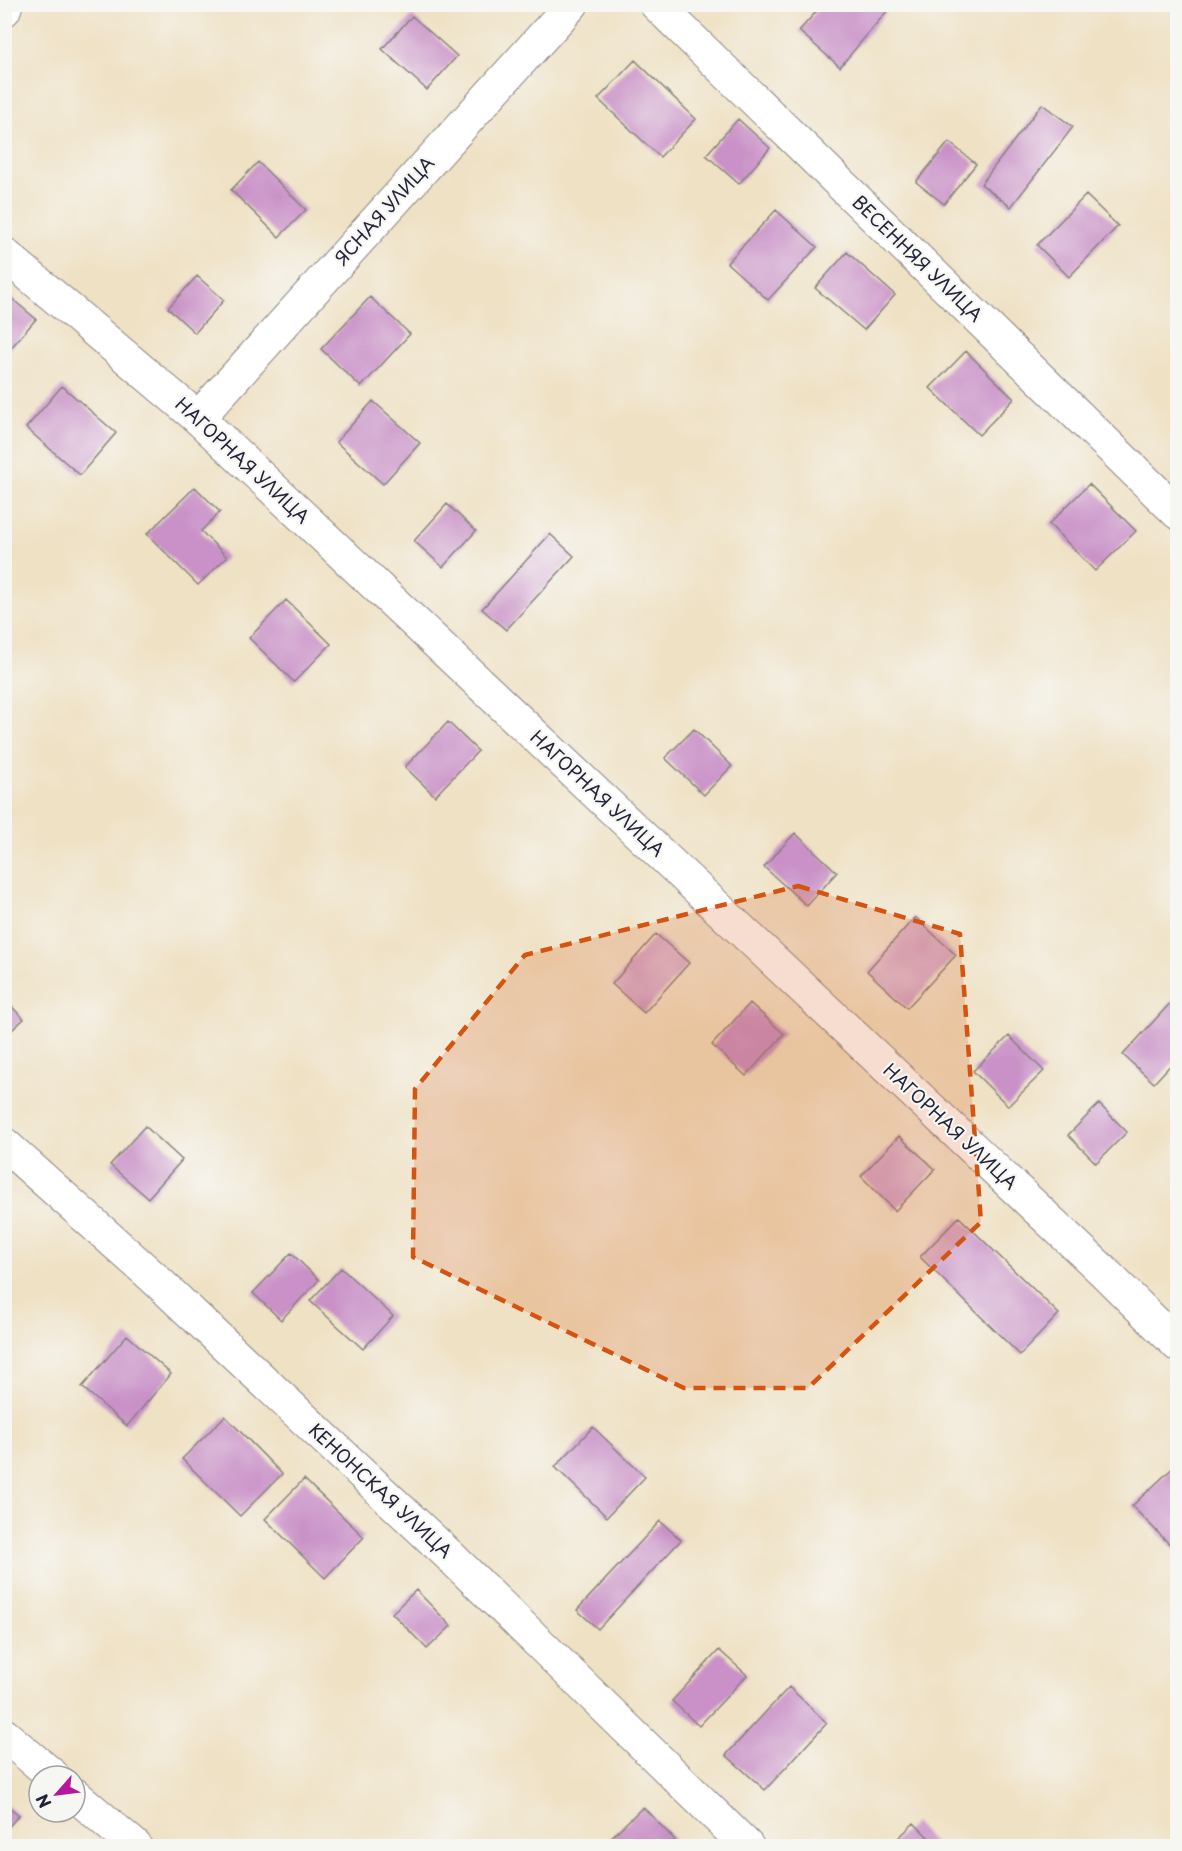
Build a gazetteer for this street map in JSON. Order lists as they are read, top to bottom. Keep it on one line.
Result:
{"streets":{"street":["ЯСНАЯ УЛИЦА","ВЕСЕННЯЯ УЛИЦА","НАГОРНАЯ УЛИЦА","КЕНОНСКАЯ УЛИЦА"]},"crossings":[["ЯСНАЯ УЛИЦА","НАГОРНАЯ УЛИЦА"]],"north":"bottom left"}
